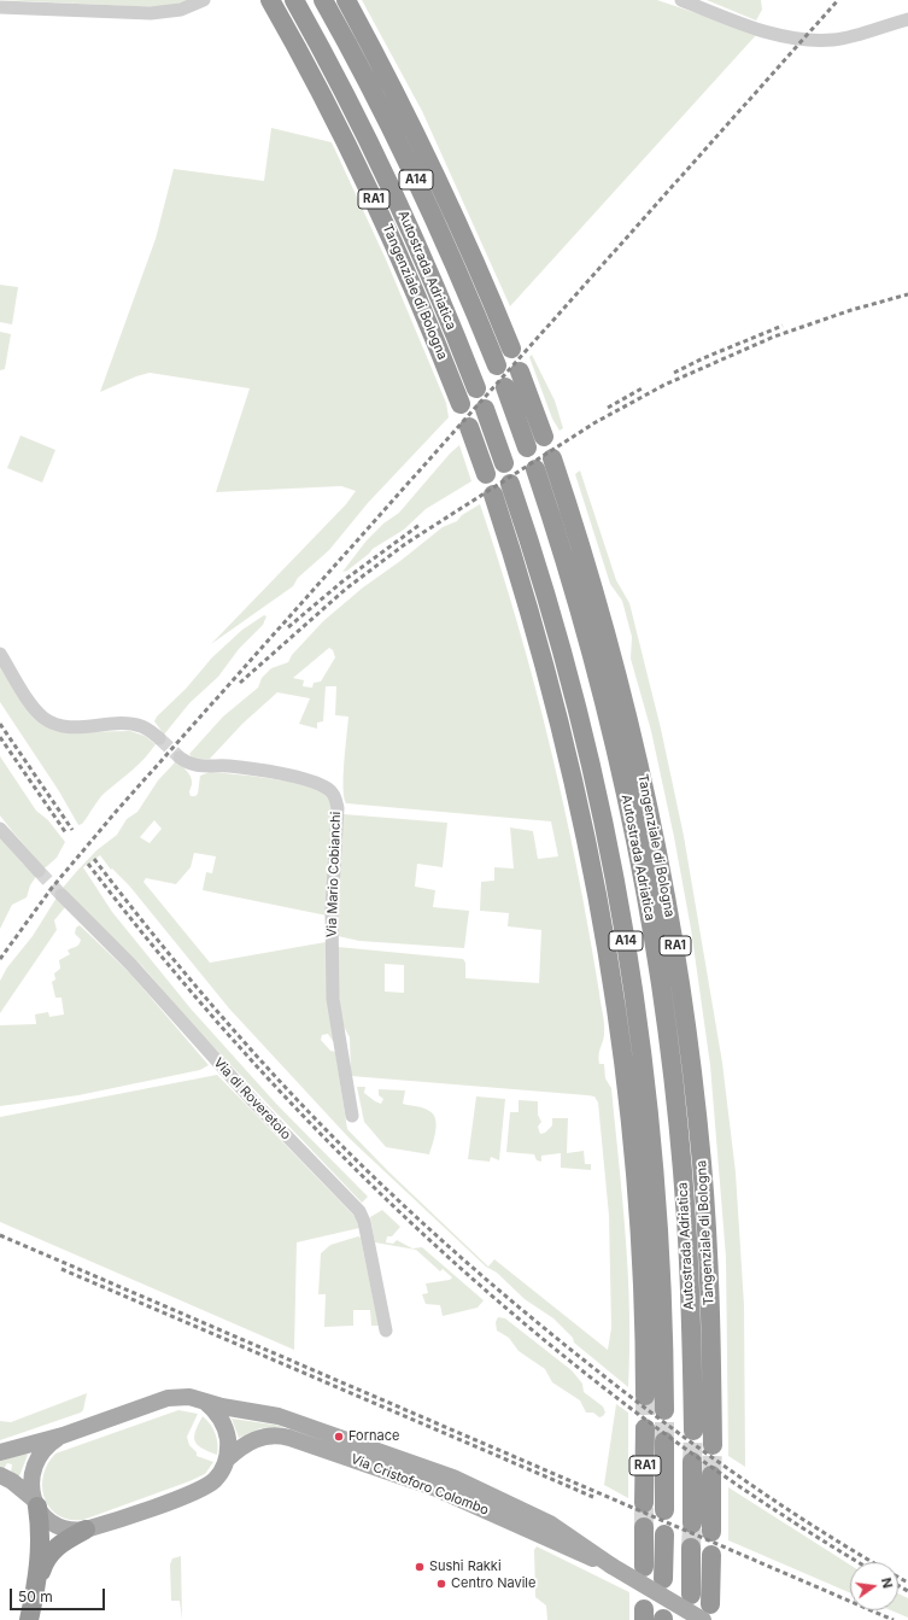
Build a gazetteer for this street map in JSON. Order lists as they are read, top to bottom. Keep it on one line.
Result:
{"streets":{"highway":["A14","RA1","Autostrada Adriatica","Tangenziale di Bologna"],"main road":["Via Cristoforo Colombo"],"street":["Via Mario Cobianchi","Via di Roveretolo"]},"places":["Fornace","Sushi Rakki","Centro Navile"],"scale_bar":"50 m","north":"right"}
